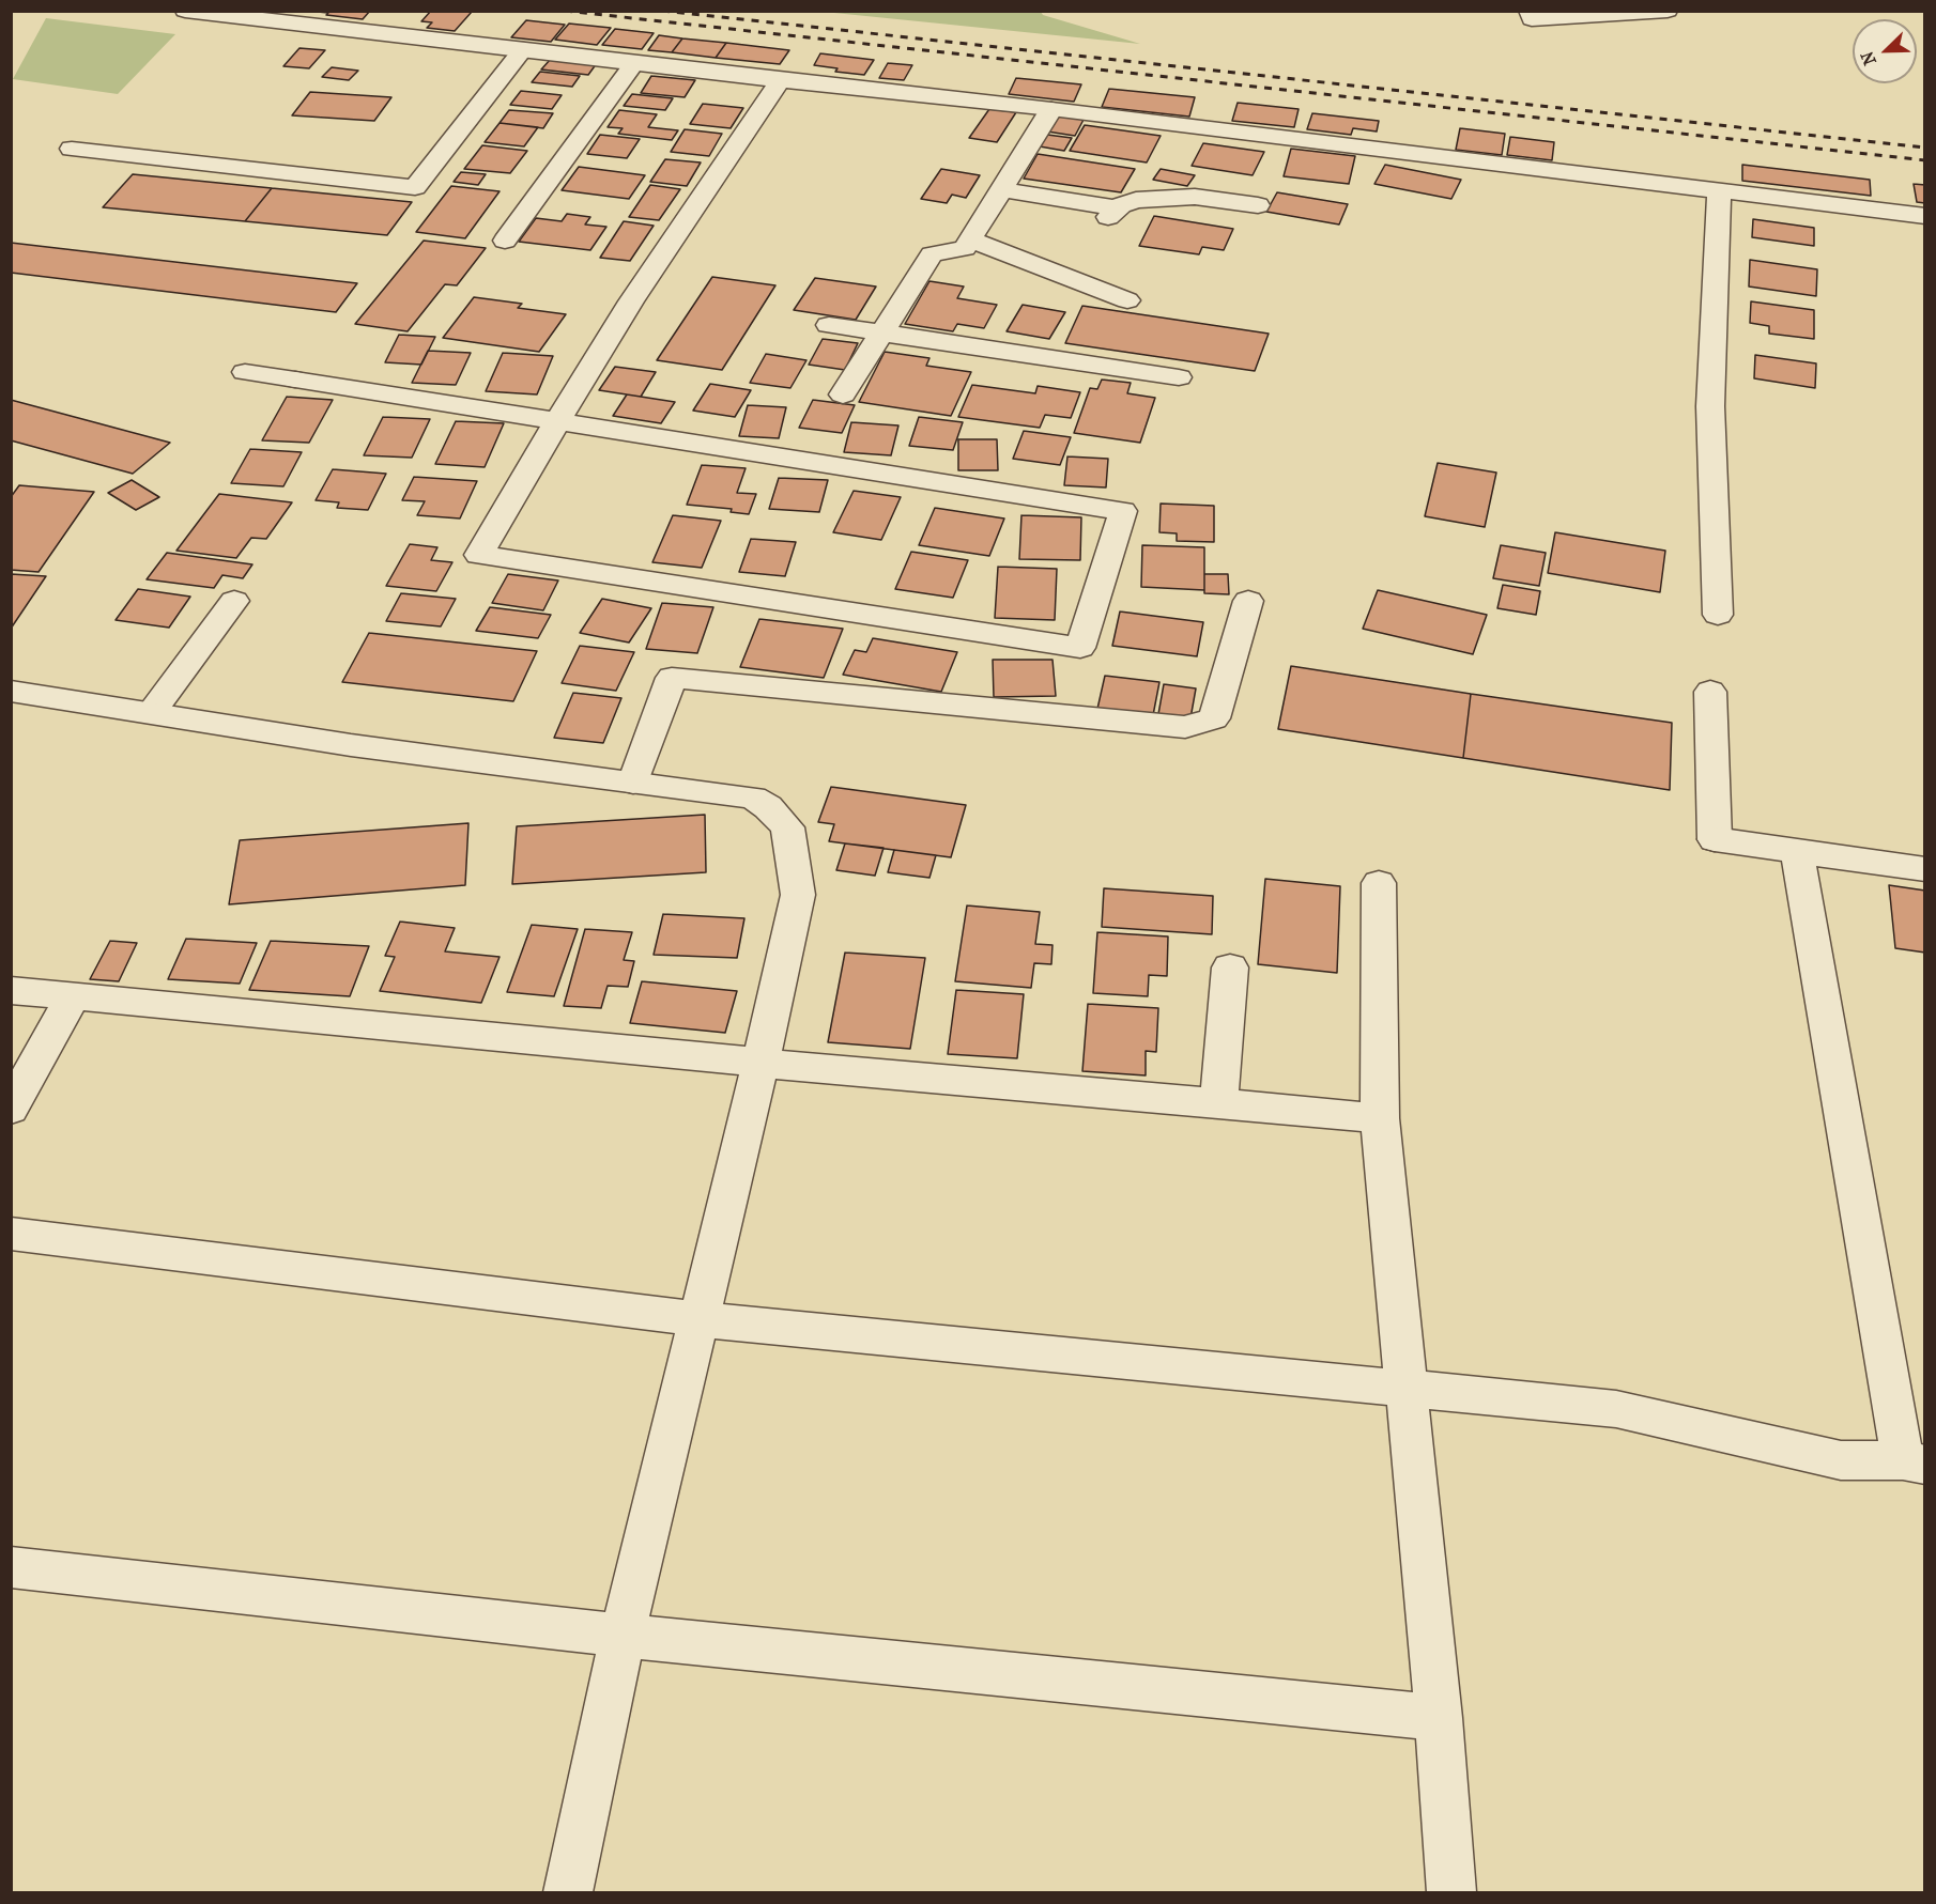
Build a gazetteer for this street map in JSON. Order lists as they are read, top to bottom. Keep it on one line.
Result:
{"north":"bottom left"}
